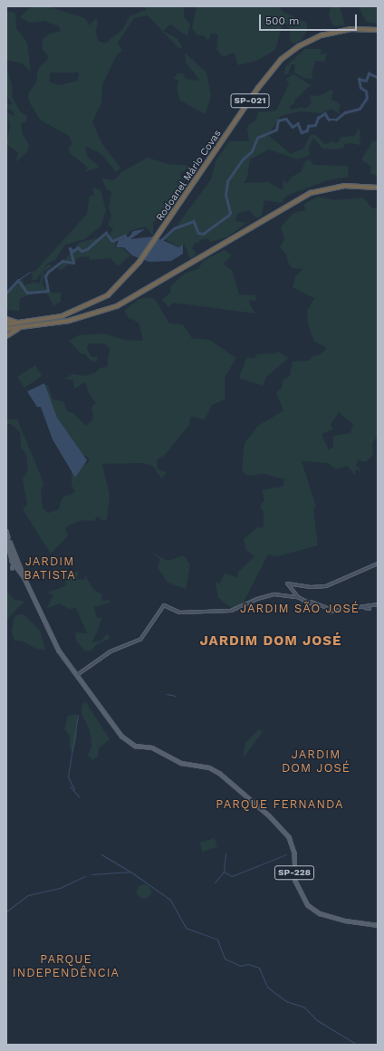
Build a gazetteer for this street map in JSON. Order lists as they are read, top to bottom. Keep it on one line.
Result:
{"streets":{"highway":["SP-021","Rodoanel Mário Covas"],"main road":["SP-228"]},"districts":["JARDIM BATISTA","JARDIM SÃO JOSÉ","JARDIM DOM JOSÉ","JARDIM DOM JOSÉ","PARQUE FERNANDA","PARQUE INDEPENDÊNCIA"],"scale_bar":"500 m"}
